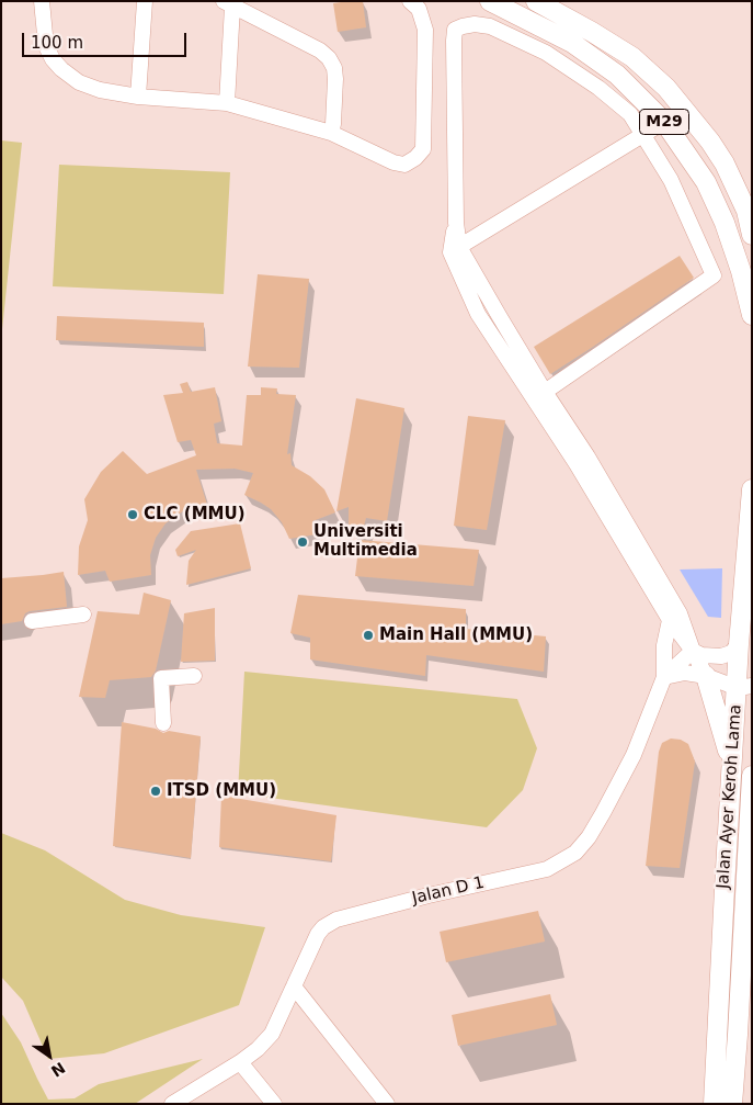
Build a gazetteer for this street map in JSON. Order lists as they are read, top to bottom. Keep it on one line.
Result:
{"streets":{"main road":["M29","Jalan Ayer Keroh Lama"],"street":["Jalan D 1"]},"places":["CLC (MMU)","Universiti Multimedia","Main Hall (MMU)","ITSD (MMU)"],"scale_bar":"100 m","north":"bottom right"}
